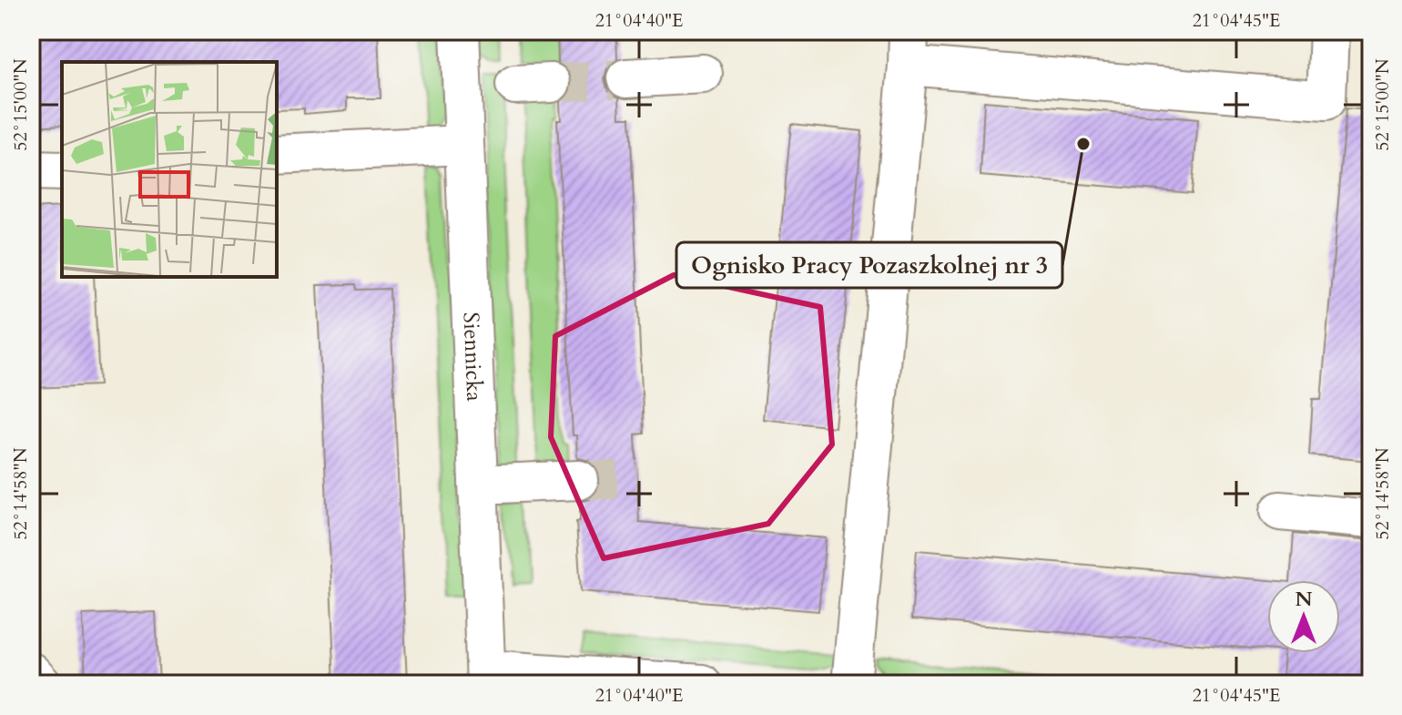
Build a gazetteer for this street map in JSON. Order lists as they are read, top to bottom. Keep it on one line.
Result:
{"streets":{"street":["Siennicka"]},"places":["Ognisko Pracy Pozaszkolnej nr 3"],"north":"top","coordinates":["21°04'40\"E","21°04'45\"E","52°15'00\"N","52°14'58\"N"]}
